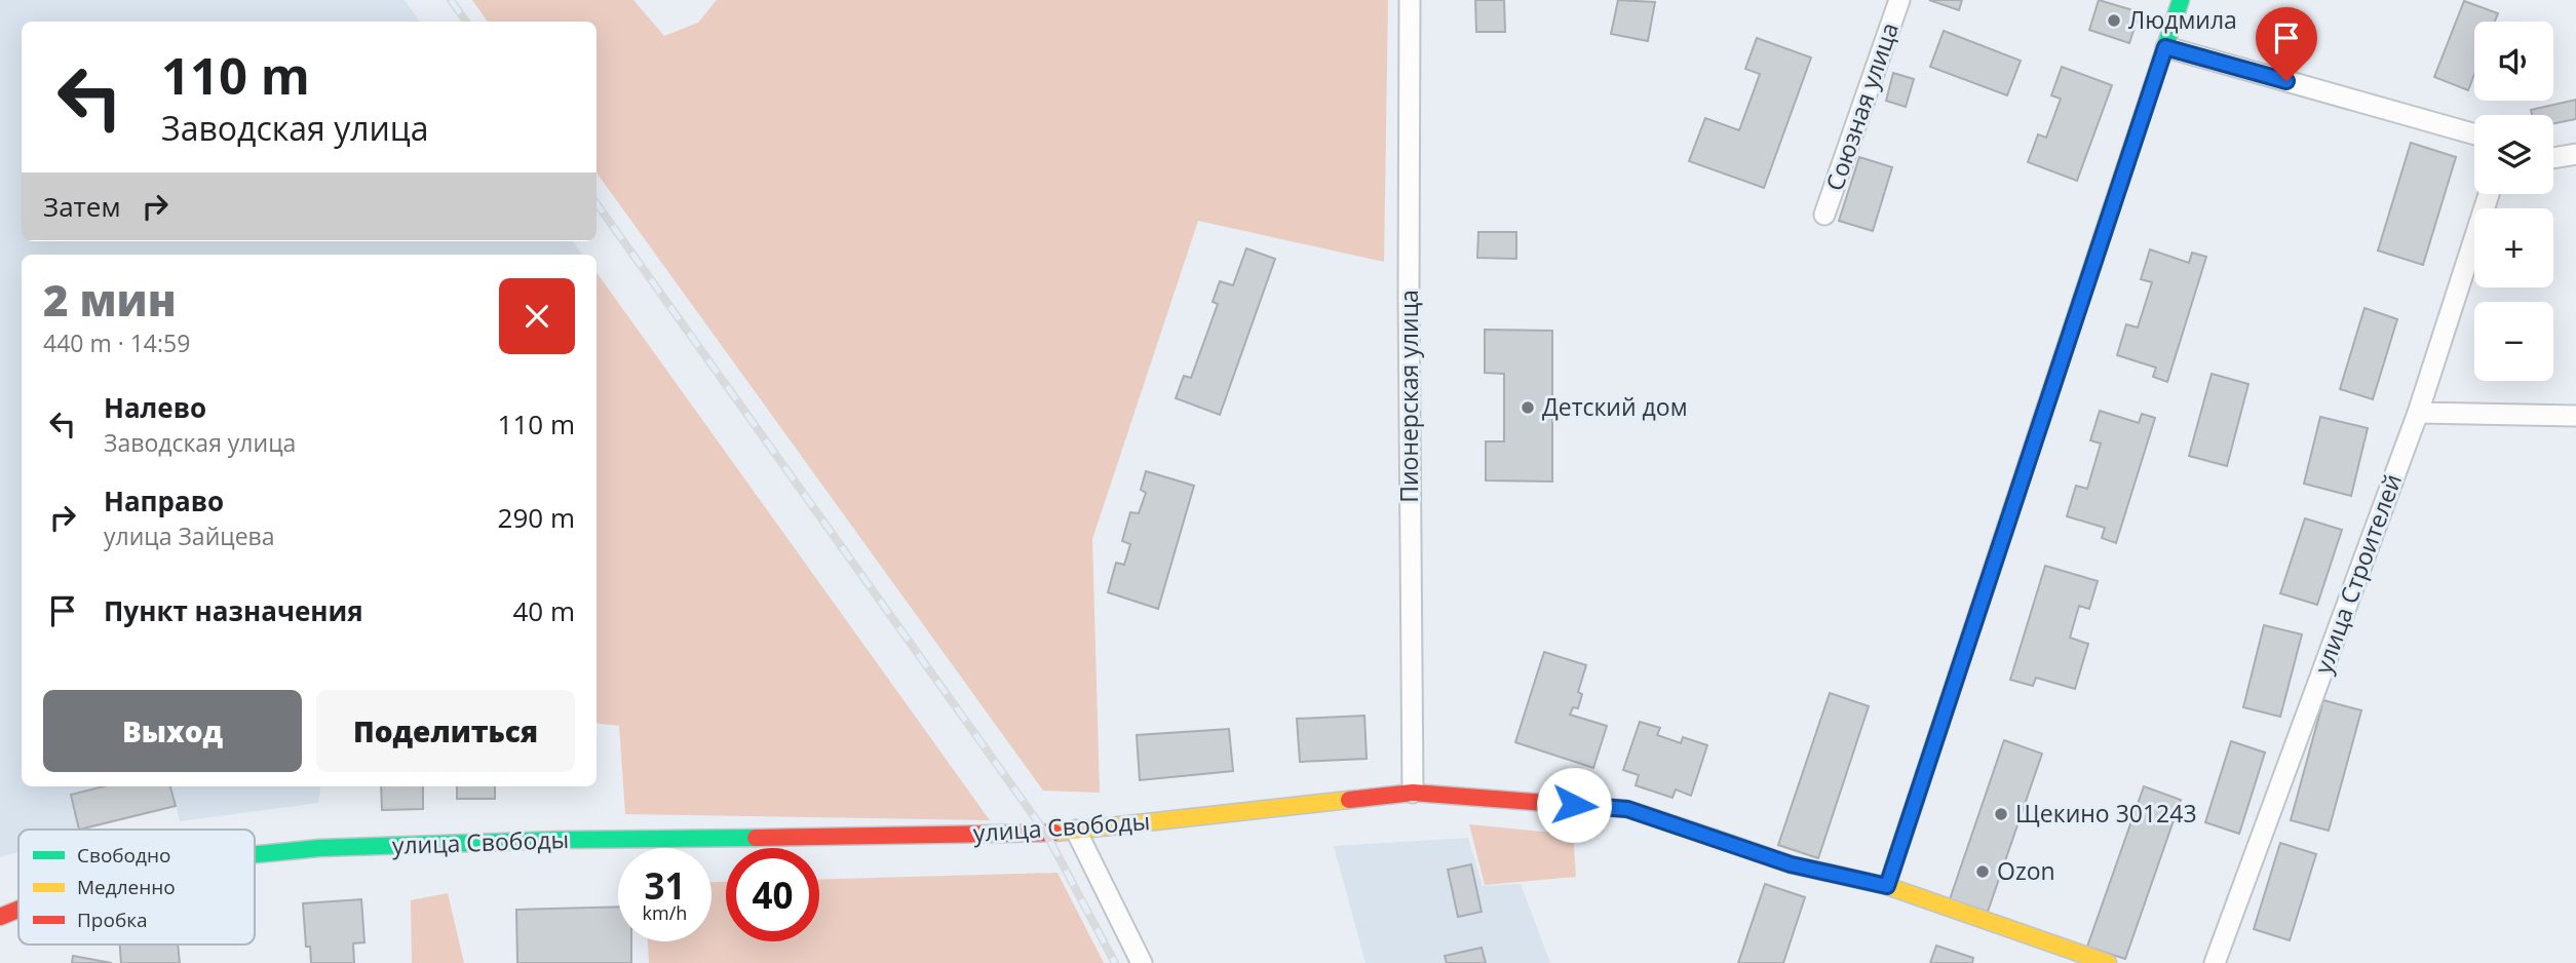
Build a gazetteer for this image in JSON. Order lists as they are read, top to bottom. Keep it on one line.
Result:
{"streets":{"street":["Союзная улица","Пионерская улица","улица Строителей","улица Свободы"]},"crossings":[["Пионерская улица","улица Свободы"]],"places":["Людмила","Детский дом","Щекино 301243","Ozon"],"legend":["Свободно","Медленно","Пробка"],"page":{"map_buttons":["+","−"],"turn":["110 m","Заводская улица"],"then":"Затем","heading":["2 мин","440 m · 14:59"],"list":[{"name":"Налево","note":"Заводская улица","value":"110 m"},{"name":"Направо","note":"улица Зайцева","value":"290 m"},{"name":"Пункт назначения","value":"40 m"}],"buttons":["Выход","Поделиться"],"speed":"31 km/h","limit":"40"}}
